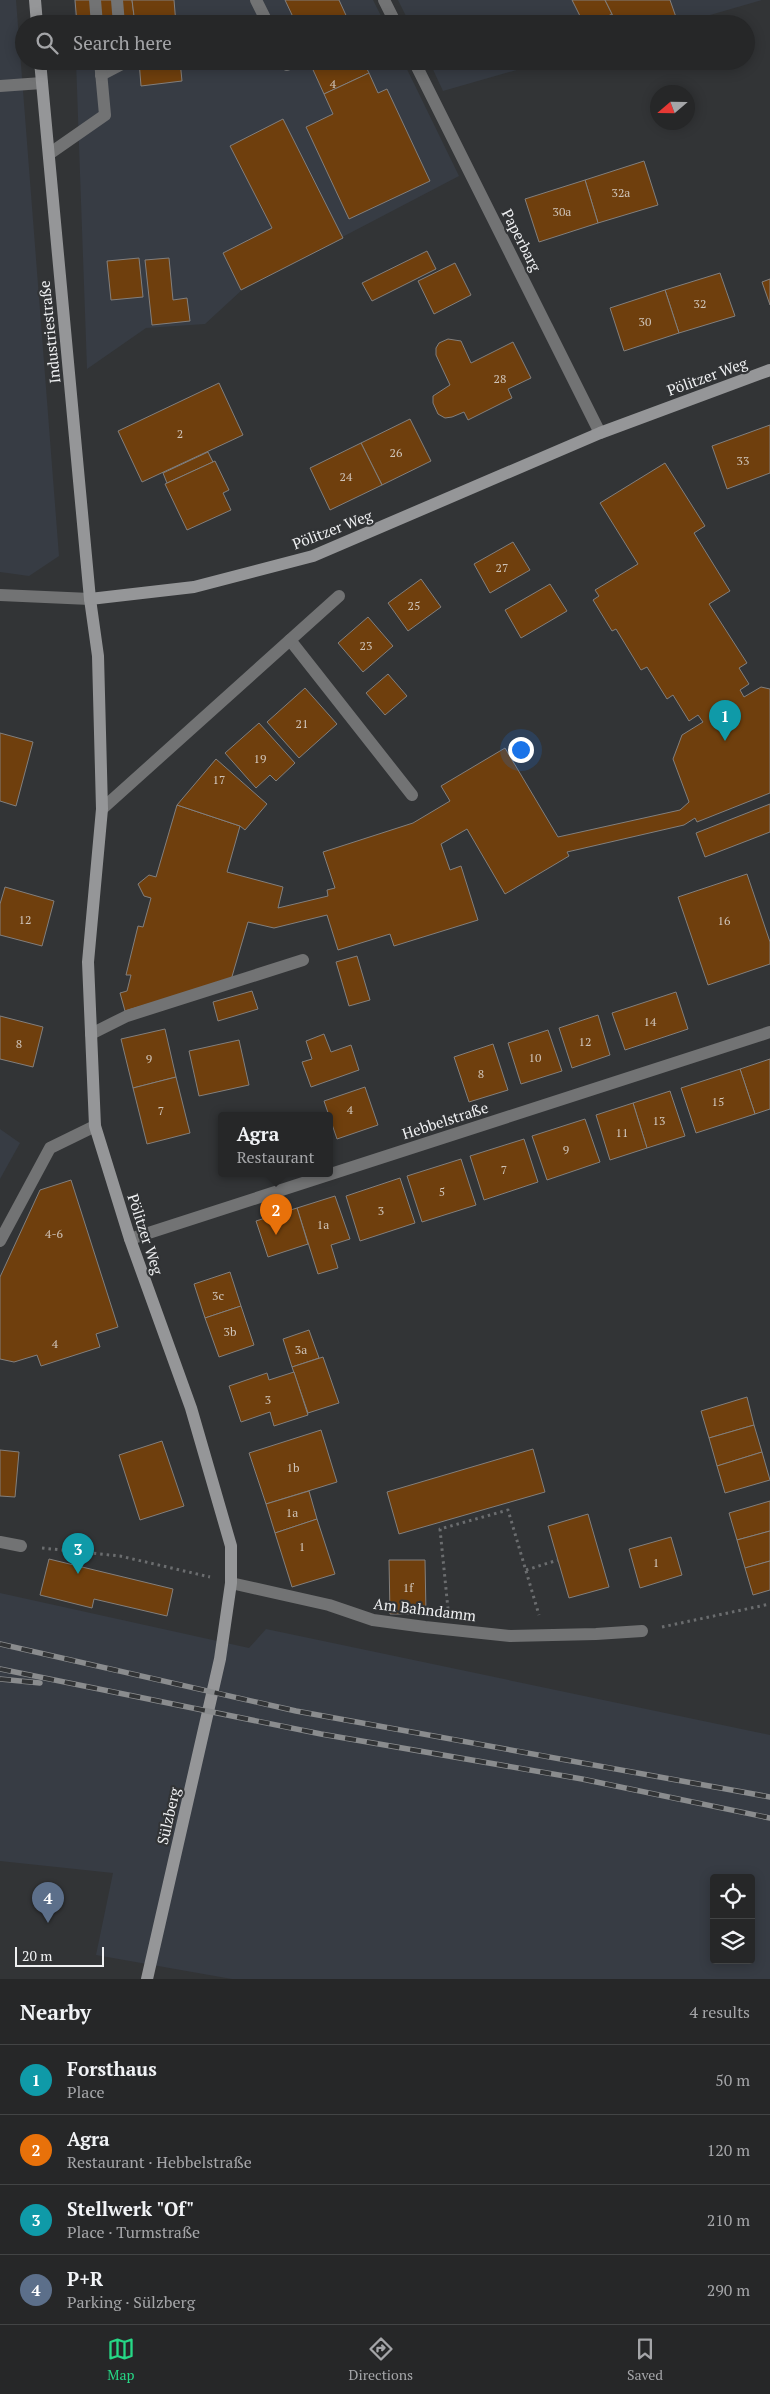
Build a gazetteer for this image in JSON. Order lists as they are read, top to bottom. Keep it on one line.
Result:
{"streets":{"street":["Paperbarg","Industriestraße","Pölitzer Weg","Hebbelstraße","Am Bahndamm","Sülzberg"]},"crossings":[["Paperbarg","Pölitzer Weg"],["Industriestraße","Pölitzer Weg"],["Pölitzer Weg","Hebbelstraße"],["Pölitzer Weg","Am Bahndamm"],["Pölitzer Weg","Sülzberg"]],"house_numbers":["4","32a","30a","32","30","28","2","26","33","24","27","25","23","21","19","17","12","16","14","12","8","10","9","8","15","4","7","13","11","9","7","5","3","1a","4-6","3c","3b","4","3a","3","1b","1a","1","1","1f"],"scale_bar":"20 m","north":"left","page":{"search":"Search here","pins":["1","2","3","4"],"popup":["Agra","Restaurant"],"scale":"20 m","heading":["Nearby","4 results"],"list":[{"mark":"1","name":"Forsthaus","note":"Place","value":"50 m"},{"mark":"2","name":"Agra","note":"Restaurant · Hebbelstraße","value":"120 m"},{"mark":"3","name":"Stellwerk \"Of\"","note":"Place · Turmstraße","value":"210 m"},{"mark":"4","name":"P+R","note":"Parking · Sülzberg","value":"290 m"}],"nav":["Map","Directions","Saved"]}}
